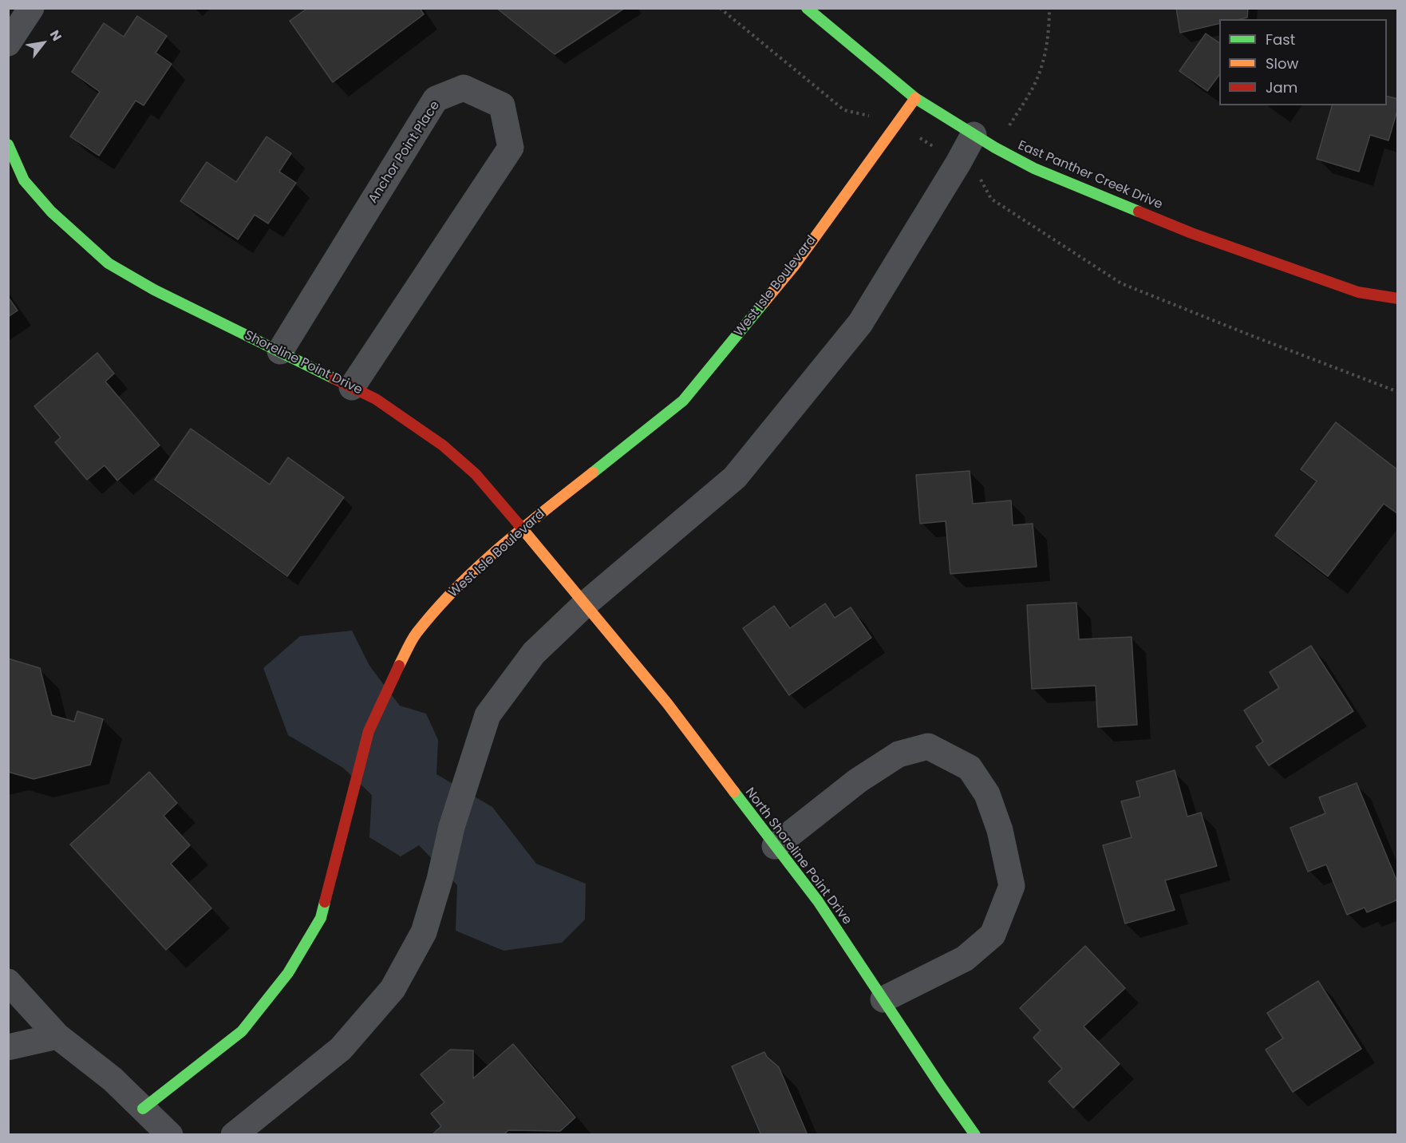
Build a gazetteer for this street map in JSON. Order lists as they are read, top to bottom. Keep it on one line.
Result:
{"streets":{"street":["Anchor Point Place","East Panther Creek Drive","West Isle Boulevard","Shoreline Point Drive","North Shoreline Point Drive"]},"crossings":[["Anchor Point Place","Shoreline Point Drive"],["East Panther Creek Drive","West Isle Boulevard"],["West Isle Boulevard","Shoreline Point Drive"],["Shoreline Point Drive","North Shoreline Point Drive"]],"legend":["Fast","Slow","Jam"],"north":"top right"}
